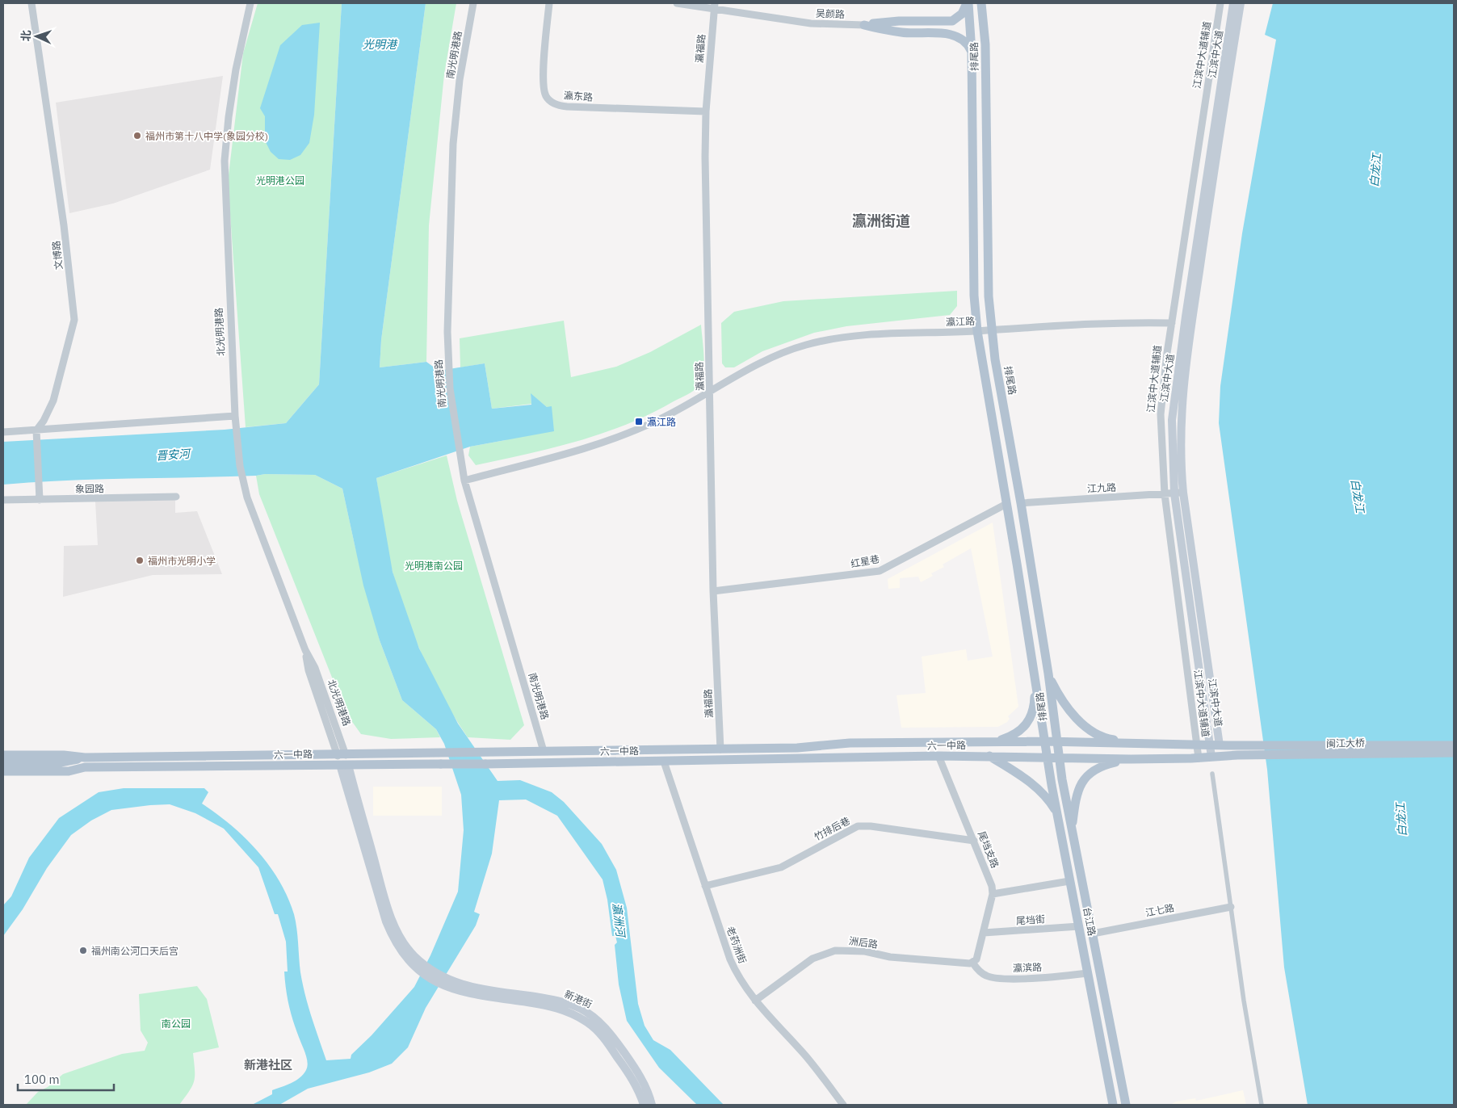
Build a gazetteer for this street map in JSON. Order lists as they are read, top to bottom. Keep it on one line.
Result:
{"streets":{"main road":["江滨中大道","排尾路","闽江大桥","六一中路","台江路","新港街"],"street":["吴颜路","瀛福路","南光明港路","江滨中大道辅道","瀛东路","文博路","瀛江路","北光明港路","江九路","象园路","红星巷","竹排后巷","尾垱支路","江七路","尾垱街","洲后路","老药洲街","瀛滨路"]},"crossings":[["吴颜路","瀛福路"],["瀛福路","瀛东路"],["瀛福路","瀛江路"],["瀛福路","红星巷"],["瀛福路","六一中路"],["江滨中大道","江九路"],["江滨中大道","闽江大桥"],["江滨中大道","六一中路"],["南光明港路","瀛江路"],["南光明港路","六一中路"],["江滨中大道辅道","瀛江路"],["江滨中大道辅道","江九路"],["江滨中大道辅道","六一中路"],["排尾路","瀛江路"],["排尾路","江九路"],["排尾路","红星巷"],["排尾路","六一中路"],["排尾路","台江路"],["北光明港路","六一中路"],["闽江大桥","六一中路"],["六一中路","尾垱支路"],["六一中路","台江路"],["六一中路","老药洲街"],["竹排后巷","尾垱支路"],["竹排后巷","老药洲街"],["尾垱支路","尾垱街"],["尾垱支路","洲后路"],["尾垱支路","瀛滨路"],["江七路","台江路"],["尾垱街","台江路"],["台江路","瀛滨路"],["洲后路","老药洲街"],["洲后路","瀛滨路"]],"districts":["瀛洲街道","新港社区"],"water":["光明港","白龙江","晋安河","瀛洲河"],"parks":["光明港公园","光明港南公园","南公园"],"places":{"other":["福州市第十八中学(象园分校)","福州市光明小学","福州南公河口天后宫"],"transit":["瀛江路"]},"scale_bar":"100 m","north":"left"}
